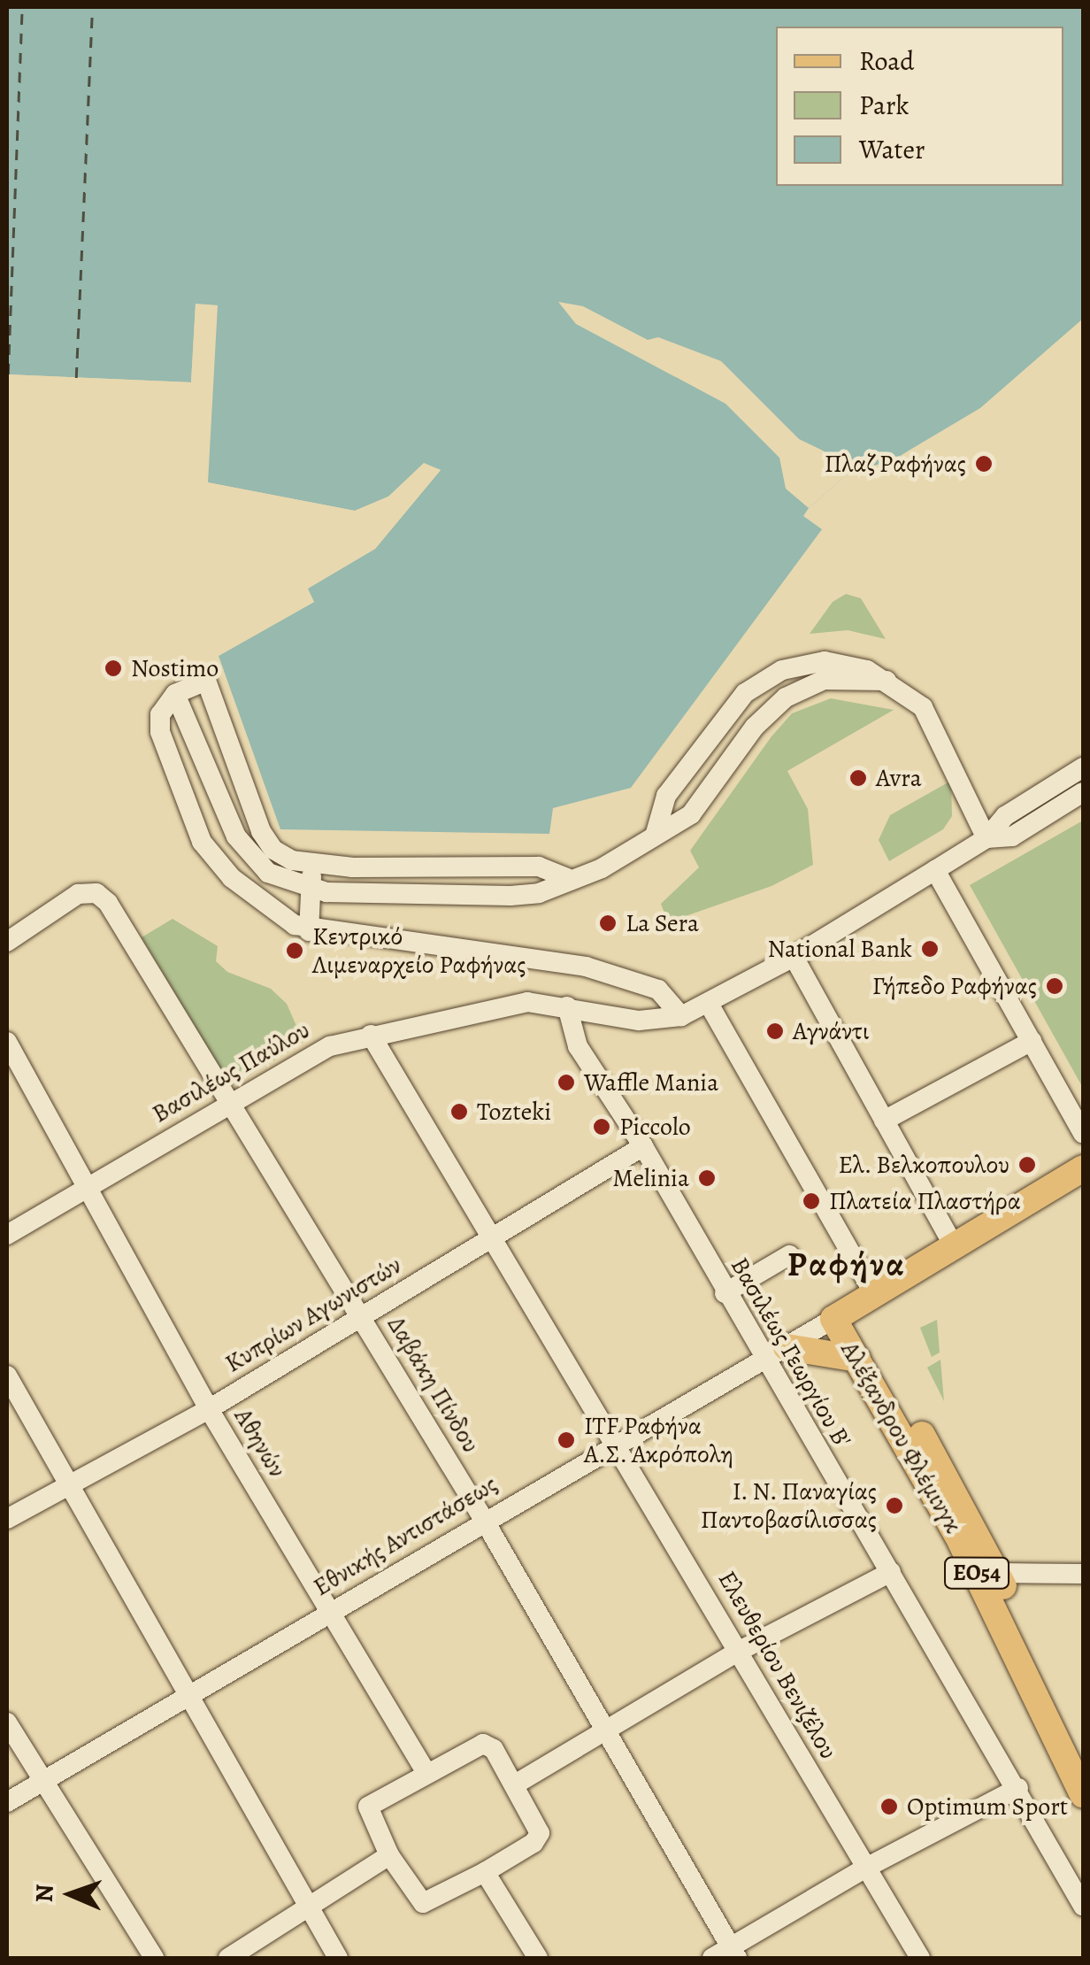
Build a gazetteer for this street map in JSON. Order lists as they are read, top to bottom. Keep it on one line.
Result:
{"streets":{"main road":["Αλέξανδρου Φλέμινγκ","ΕΟ54"],"street":["Βασιλέως Παύλου","Κυπρίων Αγωνιστών","Βασιλέως Γεωργίου Β'","Δαβάκη Πίνδου","Αθηνών","Εθνικής Αντιστάσεως","Ελευθερίου Βενιζέλου"]},"crossings":[["Βασιλέως Παύλου","Βασιλέως Γεωργίου Β'"],["Βασιλέως Παύλου","Δαβάκη Πίνδου"],["Βασιλέως Παύλου","Αθηνών"],["Βασιλέως Παύλου","Ελευθερίου Βενιζέλου"],["Κυπρίων Αγωνιστών","Βασιλέως Γεωργίου Β'"],["Κυπρίων Αγωνιστών","Δαβάκη Πίνδου"],["Κυπρίων Αγωνιστών","Αθηνών"],["Κυπρίων Αγωνιστών","Ελευθερίου Βενιζέλου"],["Βασιλέως Γεωργίου Β'","Εθνικής Αντιστάσεως"],["Δαβάκη Πίνδου","Εθνικής Αντιστάσεως"],["Αλέξανδρου Φλέμινγκ","Εθνικής Αντιστάσεως"],["Αθηνών","Εθνικής Αντιστάσεως"],["Εθνικής Αντιστάσεως","Ελευθερίου Βενιζέλου"]],"districts":["Ραφήνα"],"places":["Πλαζ Ραφήνας","Nostimo","Avra","La Sera","National Bank","Κεντρικό Λιμεναρχείο Ραφήνας","Γήπεδο Ραφήνας","Αγνάντι","Waffle Mania","Tozteki","Piccolo","Ελ. Βελκοπουλου","Melinia","Πλατεία Πλαστήρα","ITF Ραφήνα Α.Σ. Ακρόπολη","Ι. Ν. Παναγίας Παντοβασίλισσας","Optimum Sport"],"legend":["Road","Park","Water"],"north":"left"}
